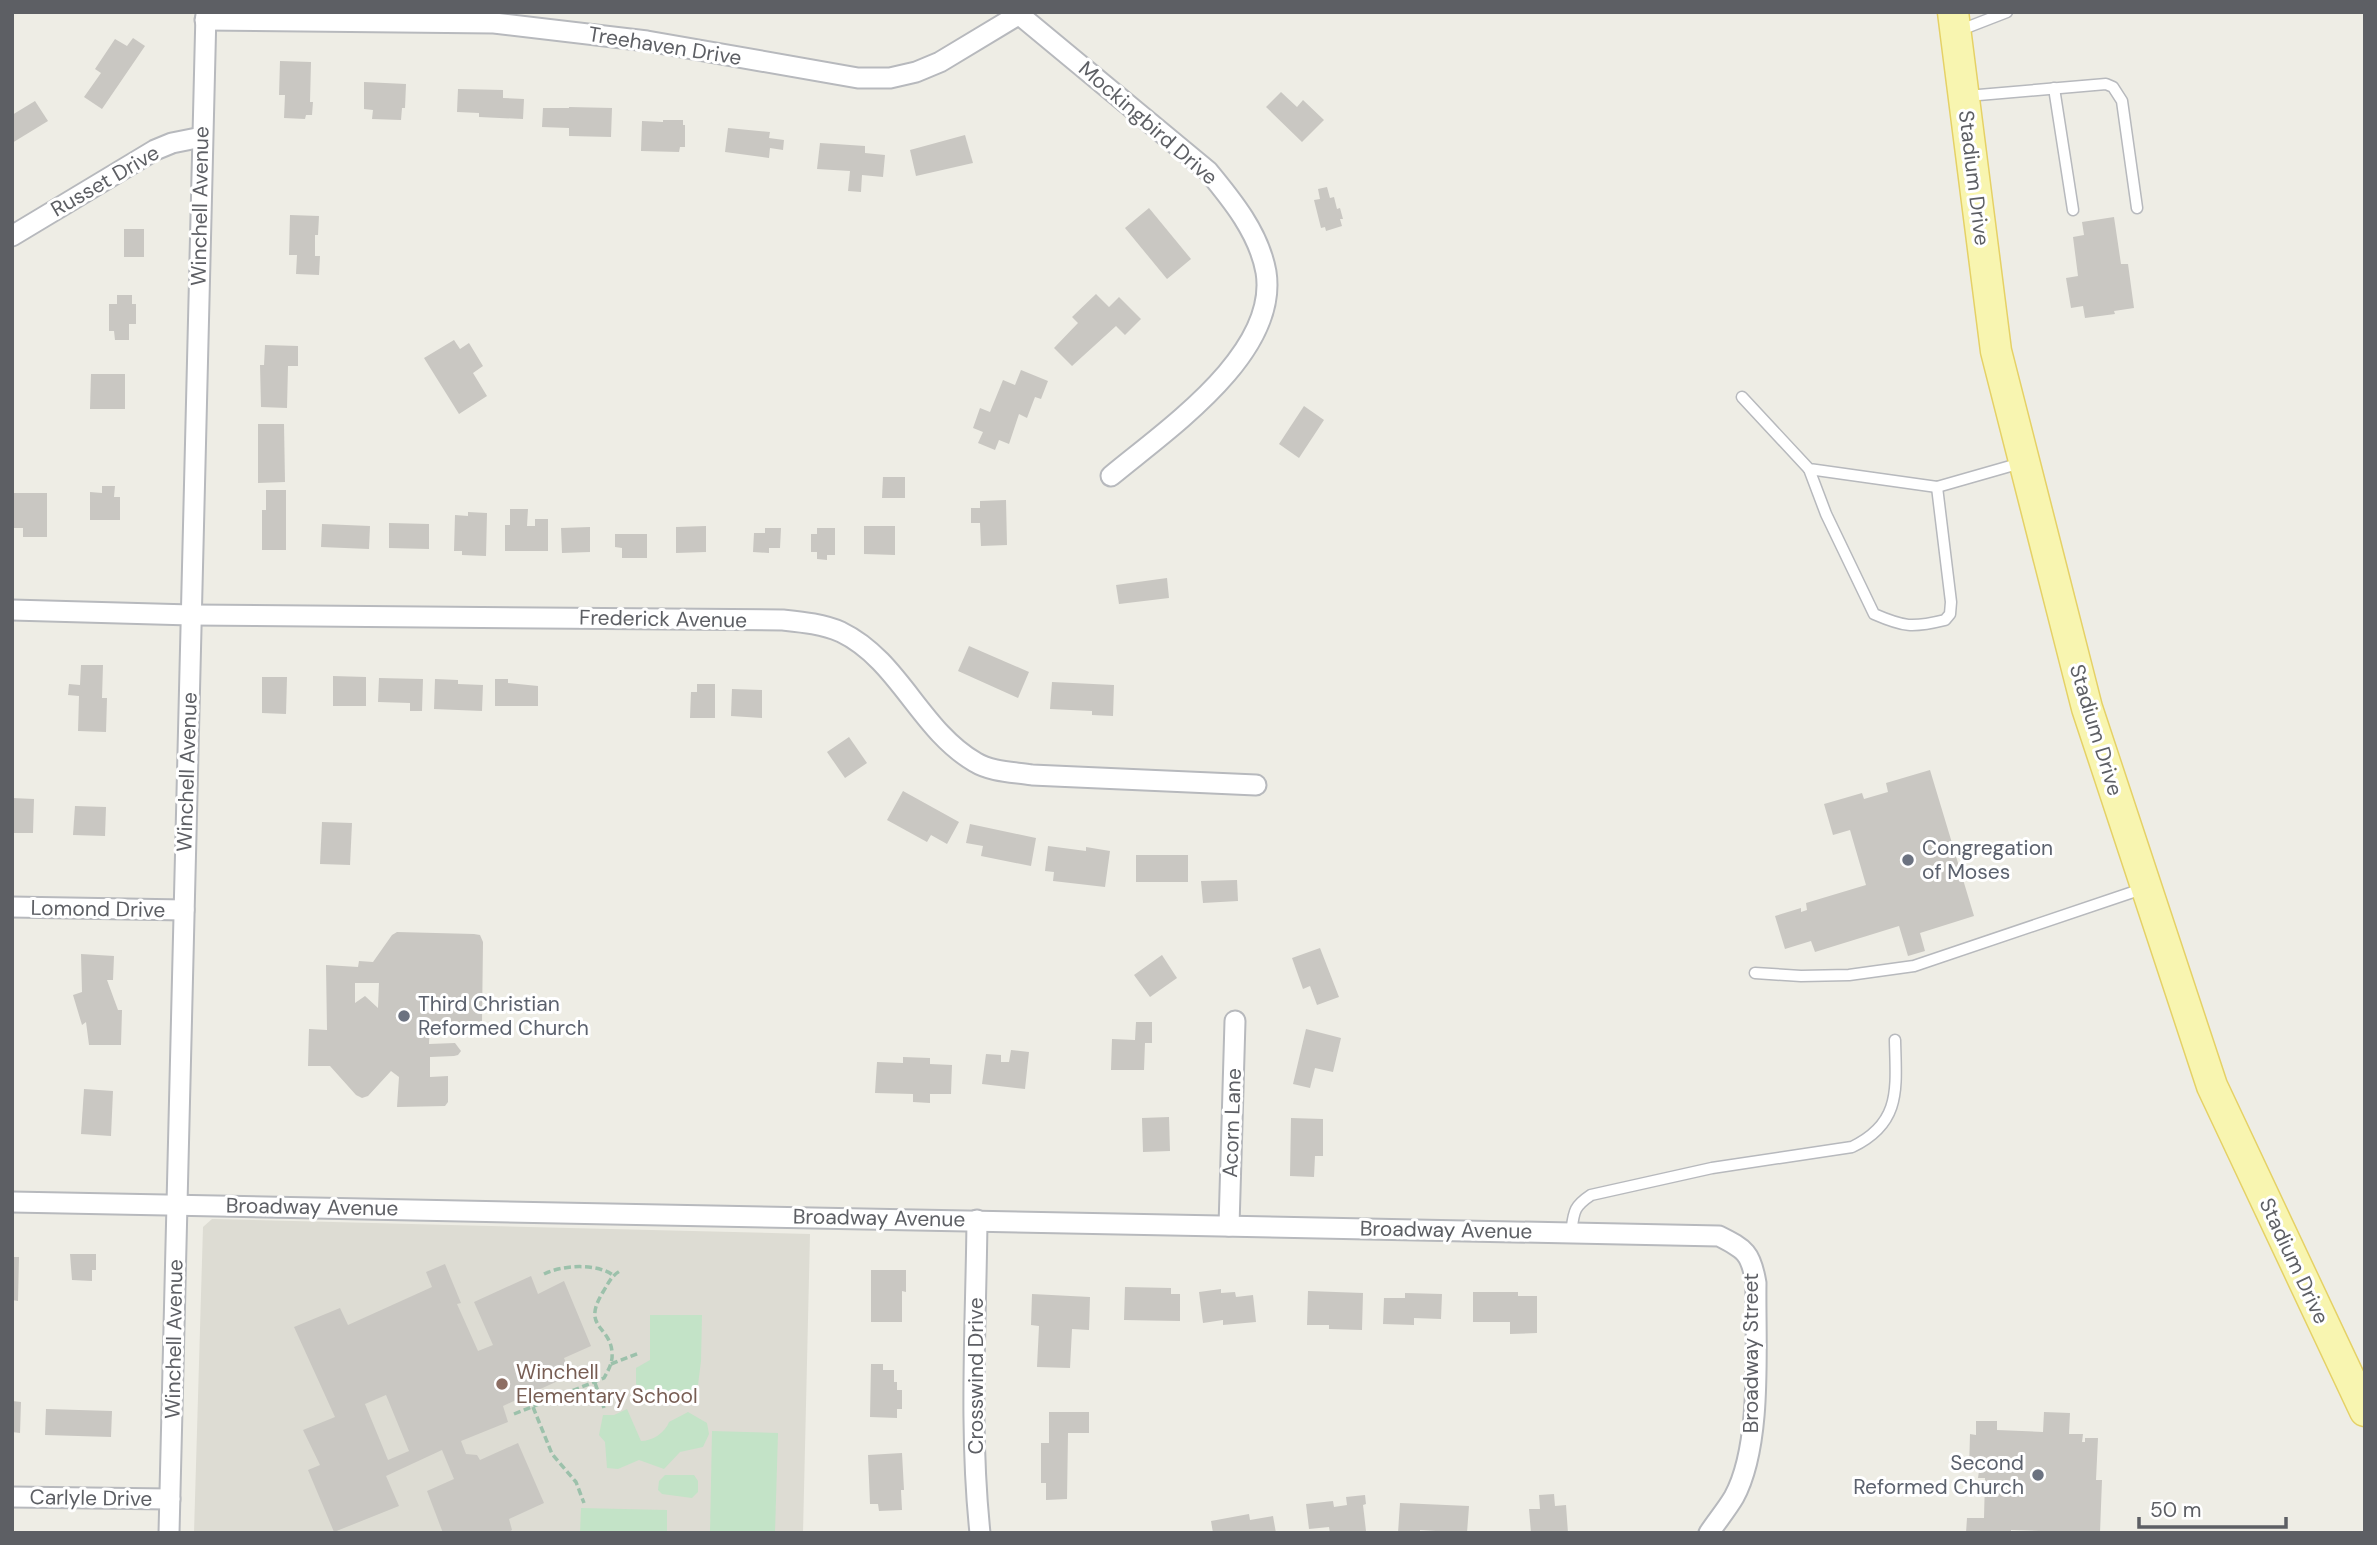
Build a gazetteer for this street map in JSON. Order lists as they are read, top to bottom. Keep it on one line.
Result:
{"streets":{"main road":["Stadium Drive"],"street":["Treehaven Drive","Mockingbird Drive","Russet Drive","Winchell Avenue","Frederick Avenue","Lomond Drive","Acorn Lane","Broadway Avenue","Broadway Street","Crosswind Drive","Carlyle Drive"]},"crossings":[["Treehaven Drive","Mockingbird Drive"],["Treehaven Drive","Winchell Avenue"],["Russet Drive","Winchell Avenue"],["Winchell Avenue","Frederick Avenue"],["Winchell Avenue","Lomond Drive"],["Winchell Avenue","Broadway Avenue"],["Winchell Avenue","Carlyle Drive"],["Acorn Lane","Broadway Avenue"],["Broadway Avenue","Broadway Street"],["Broadway Avenue","Crosswind Drive"]],"places":["Congregation of Moses","Third Christian Reformed Church","Winchell Elementary School","Second Reformed Church"],"scale_bar":"50 m"}
